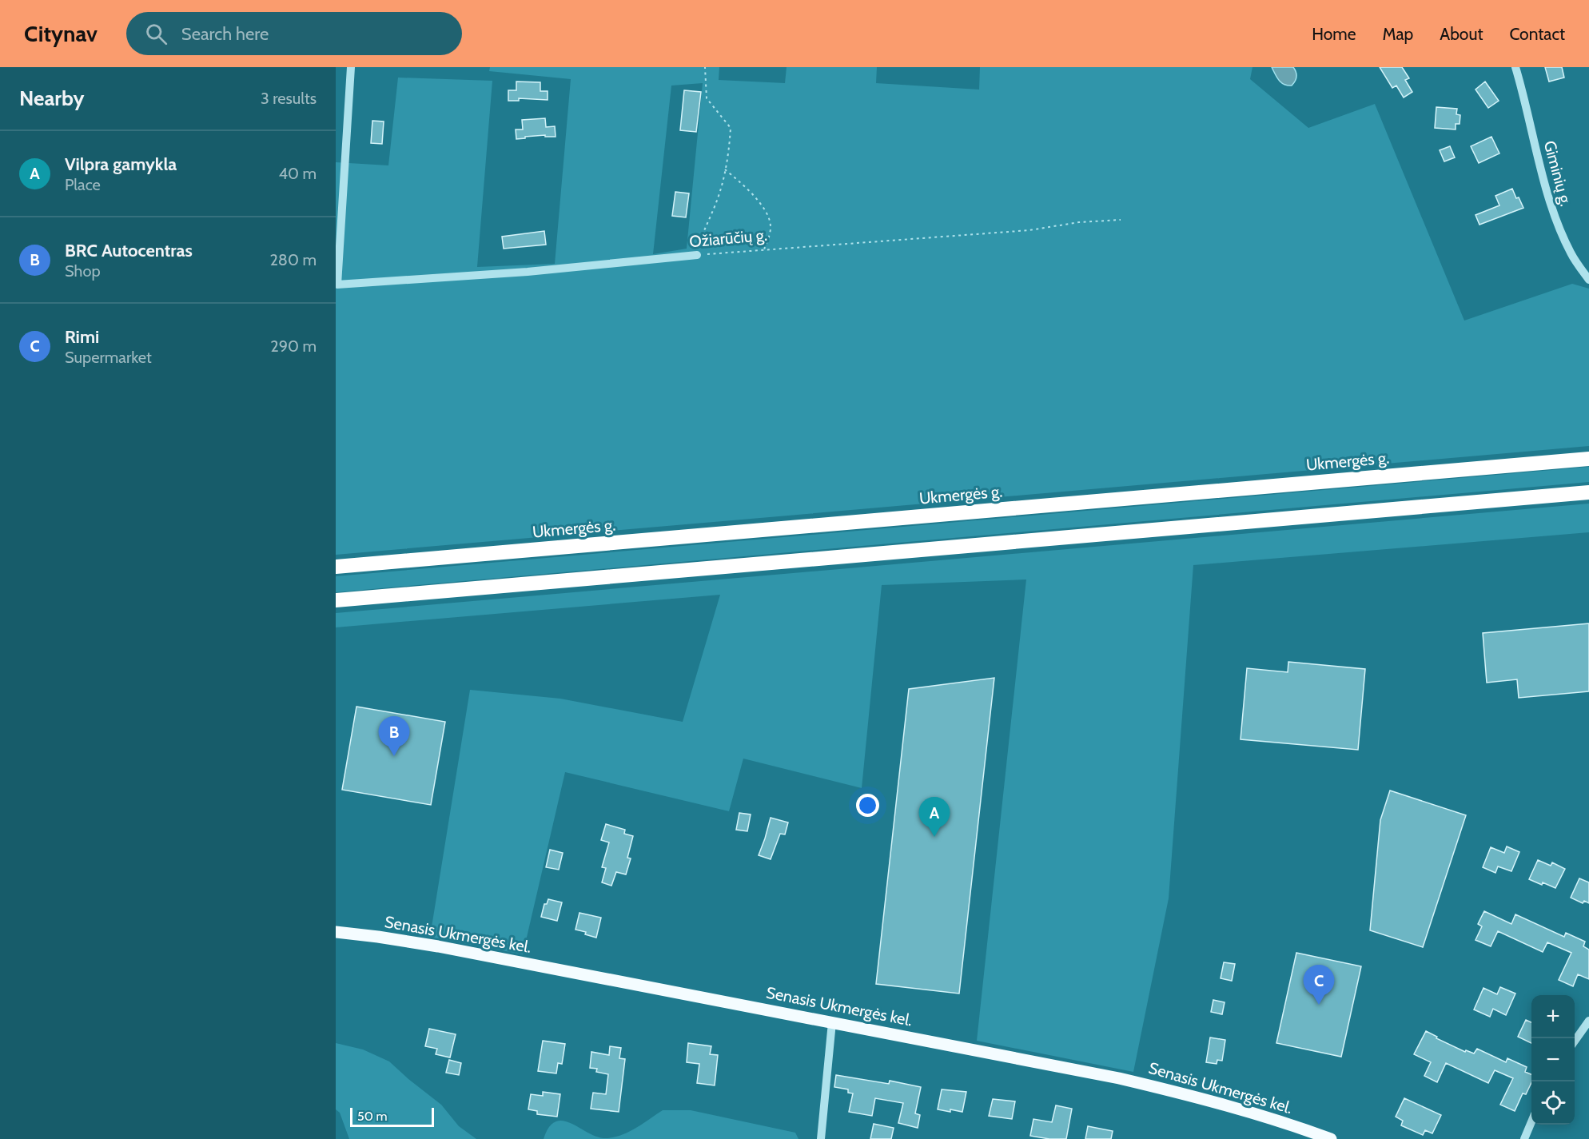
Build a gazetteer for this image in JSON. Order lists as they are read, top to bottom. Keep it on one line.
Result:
{"streets":{"highway":["Ukmergės g."],"main road":["Senasis Ukmergės kel."],"street":["Giminių g.","Ožiarūčių g."]},"scale_bar":"50 m","page":{"header":"Citynav","search":"Search here","nav":["Home","Map","About","Contact"],"heading":["Nearby","3 results"],"list":[{"mark":"A","name":"Vilpra gamykla","note":"Place","value":"40 m"},{"mark":"B","name":"BRC Autocentras","note":"Shop","value":"280 m"},{"mark":"C","name":"Rimi","note":"Supermarket","value":"290 m"}],"pins":["B","A","C"],"map_buttons":["+","−"],"scale":"50 m"}}
